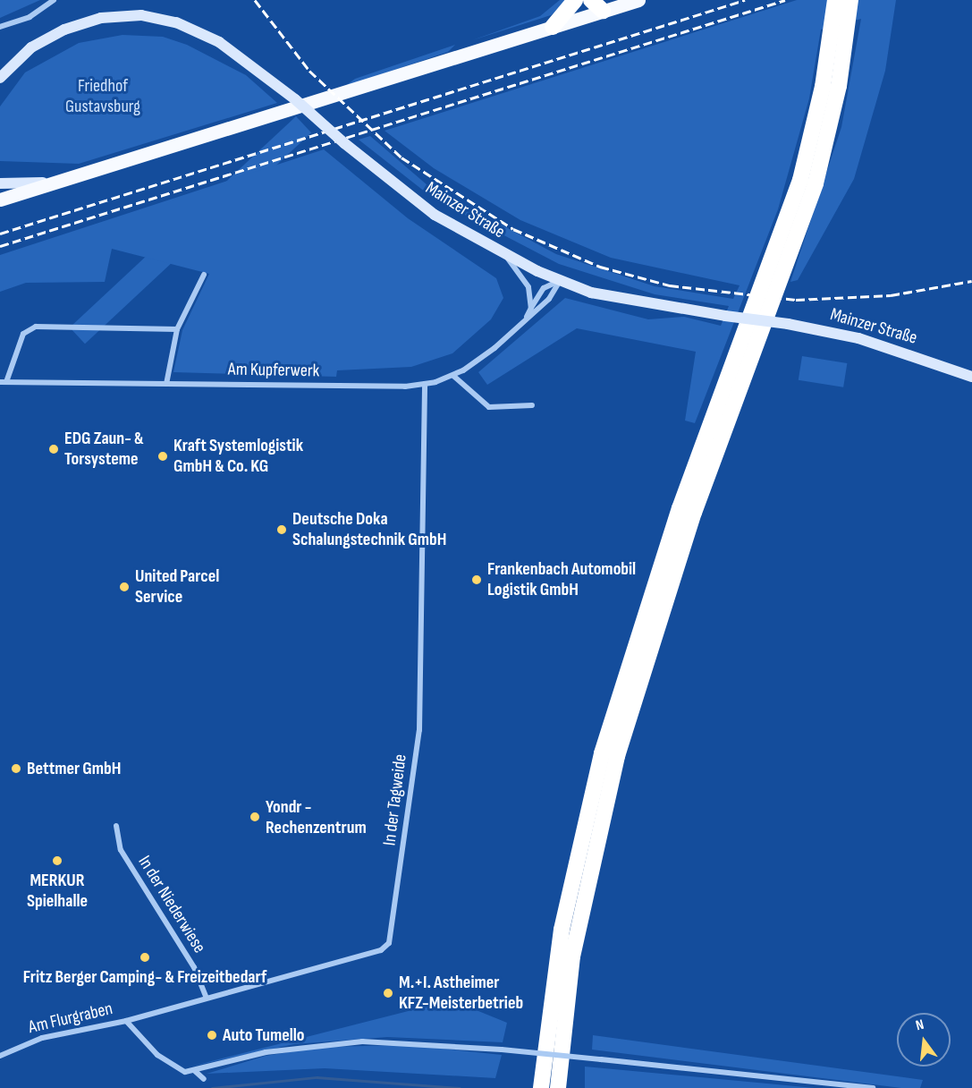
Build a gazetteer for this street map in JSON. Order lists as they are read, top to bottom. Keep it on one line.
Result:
{"streets":{"main road":["Mainzer Straße"],"street":["Am Kupferwerk","In der Tagweide","In der Niederwiese","Am Flurgraben"]},"crossings":[["Mainzer Straße","Am Kupferwerk"],["Am Kupferwerk","In der Tagweide"],["In der Tagweide","In der Niederwiese"],["In der Tagweide","Am Flurgraben"]],"parks":["Friedhof Gustavsburg"],"places":["EDG Zaun- & Torsysteme","Kraft Systemlogistik GmbH & Co. KG","Deutsche Doka Schalungstechnik GmbH","Frankenbach Automobil Logistik GmbH","United Parcel Service","Bettmer GmbH","Yondr - Rechenzentrum","MERKUR Spielhalle","Fritz Berger Camping- & Freizeitbedarf","M.+I. Astheimer KFZ-Meisterbetrieb","Auto Tumello"],"north":"top"}
